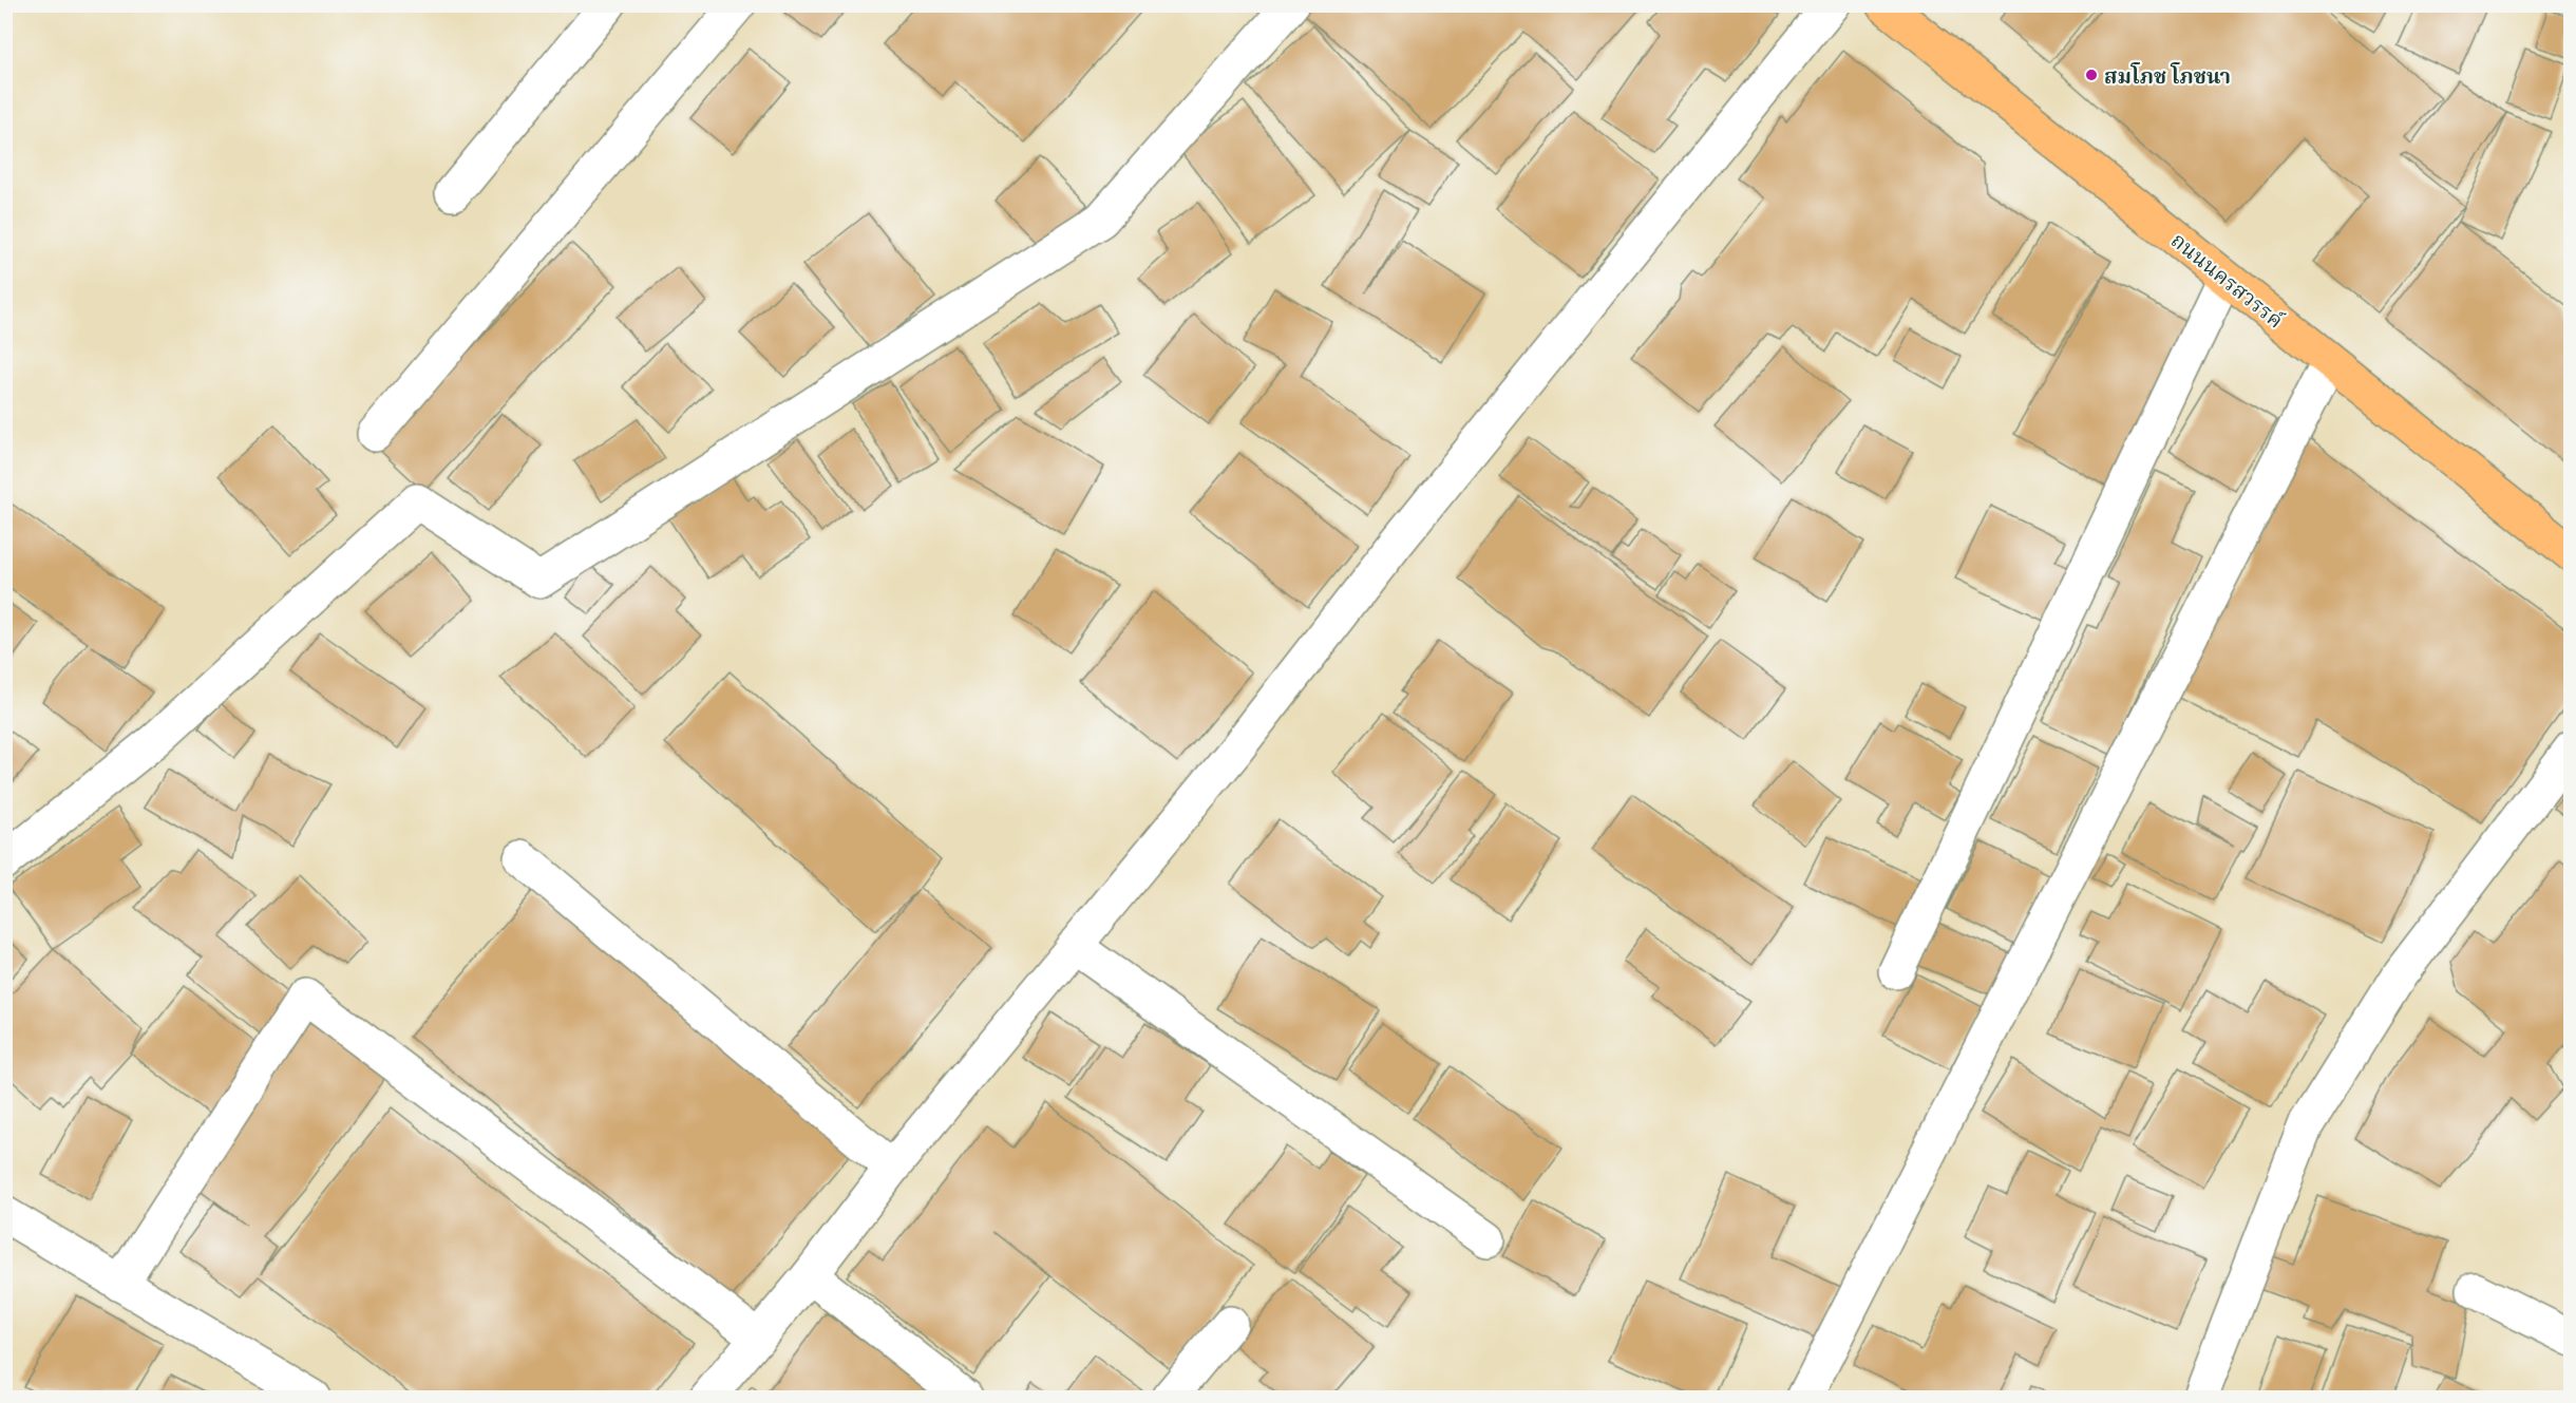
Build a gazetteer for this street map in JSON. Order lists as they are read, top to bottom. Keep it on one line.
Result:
{"streets":{"main road":["ถนนนครสวรรค์"]},"places":["สมโภช โภชนา"]}
